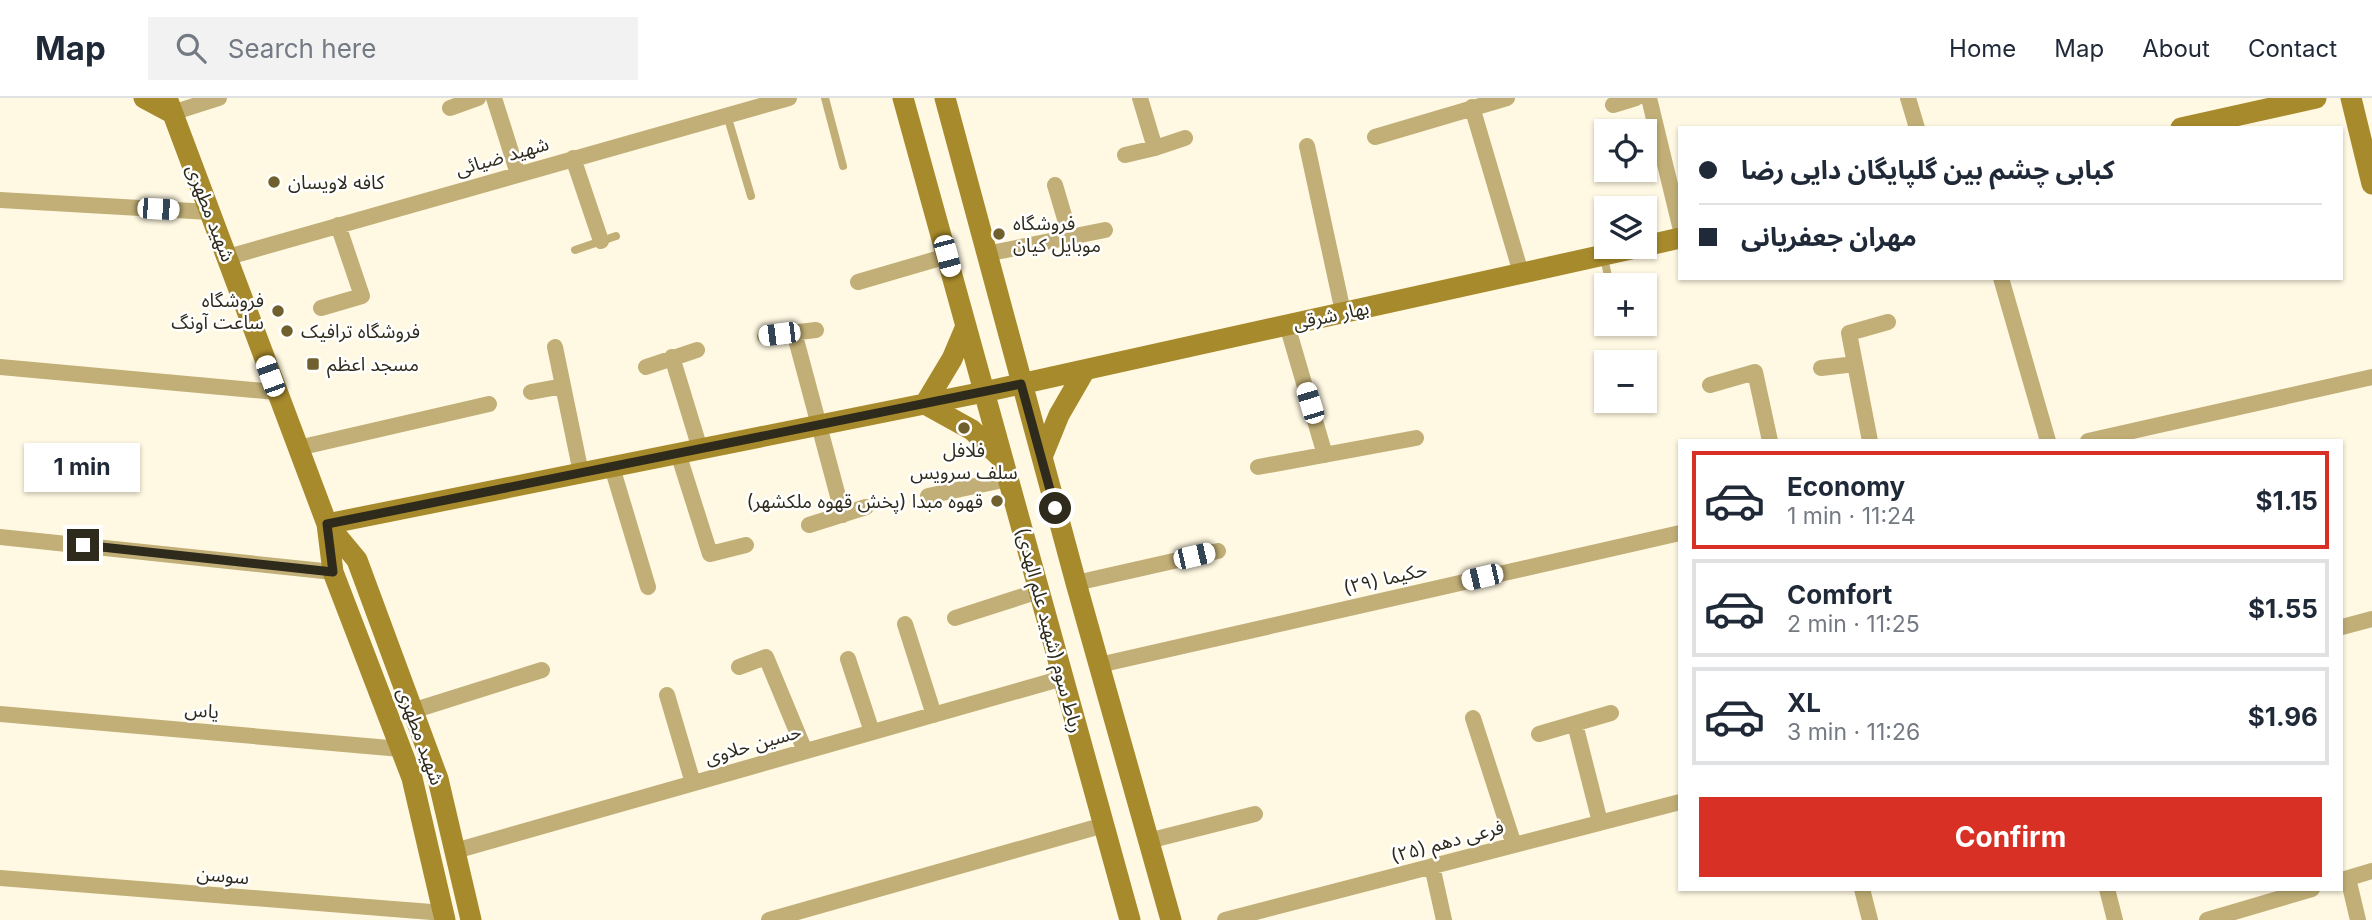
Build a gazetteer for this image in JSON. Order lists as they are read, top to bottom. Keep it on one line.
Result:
{"streets":{"main road":["شهید مطهری","بهار شرقی","رباط سوم (شهید علم الهدی)"],"street":["شهید ضیائی","حکیما (۲۹)","یاس","حسین حلاوی","فرعی دهم (۲۵)","سوسن"]},"crossings":[["شهید ضیائی","شهید مطهری"],["شهید مطهری","بهار شرقی"],["شهید مطهری","یاس"],["شهید مطهری","حسین حلاوی"],["شهید مطهری","سوسن"],["بهار شرقی","رباط سوم (شهید علم الهدی)"],["حکیما (۲۹)","رباط سوم (شهید علم الهدی)"],["رباط سوم (شهید علم الهدی)","حسین حلاوی"]],"places":{"other":["کافه لاویسان","فروشگاه موبایل کیان","فروشگاه ساعت آونگ","فروشگاه ترافیک","فلافل سلف سرویس","قهوه مبدا (پخش قهوه ملکشهر)"],"transit":["مسجد اعظم"]},"page":{"header":"Map","search":"Search here","nav":["Home","Map","About","Contact"],"map_buttons":["+","−"],"banner":["کبابی چشم بین گلپایگان دایی رضا","مهران جعفریانی"],"bubble":"1 min","list":[{"name":"Economy","note":"1 min · 11:24","value":"$1.15"},{"name":"Comfort","note":"2 min · 11:25","value":"$1.55"},{"name":"XL","note":"3 min · 11:26","value":"$1.96"}],"buttons":"Confirm"}}
